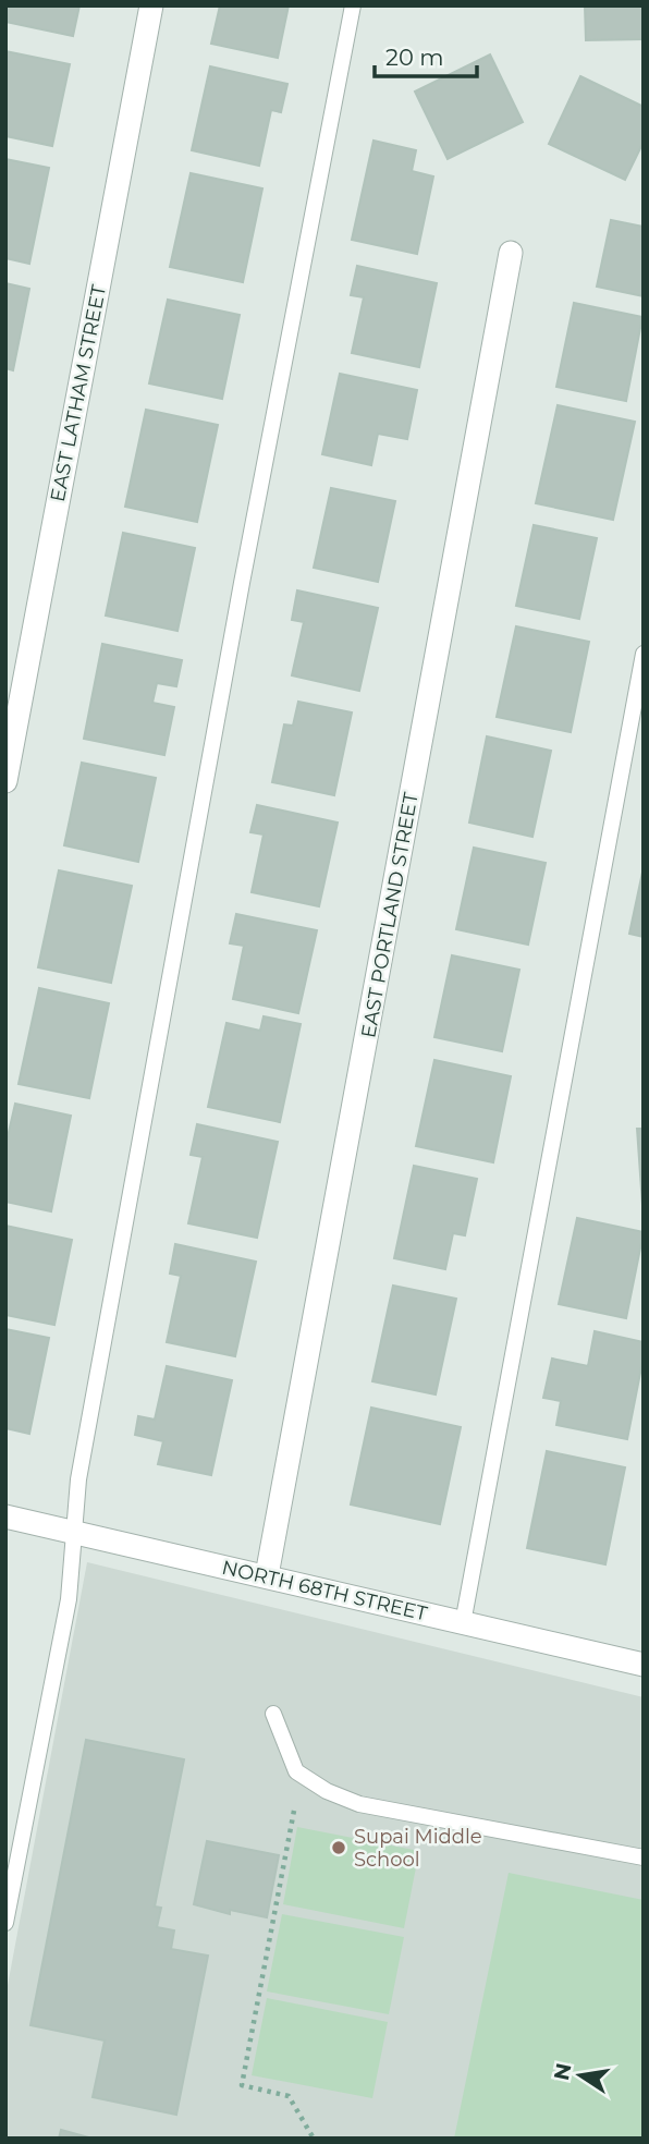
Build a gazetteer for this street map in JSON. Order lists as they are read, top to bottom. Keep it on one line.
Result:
{"streets":{"street":["EAST LATHAM STREET","EAST PORTLAND STREET","NORTH 68TH STREET"]},"crossings":[["EAST PORTLAND STREET","NORTH 68TH STREET"]],"places":["Supai Middle School"],"scale_bar":"20 m","north":"left"}
